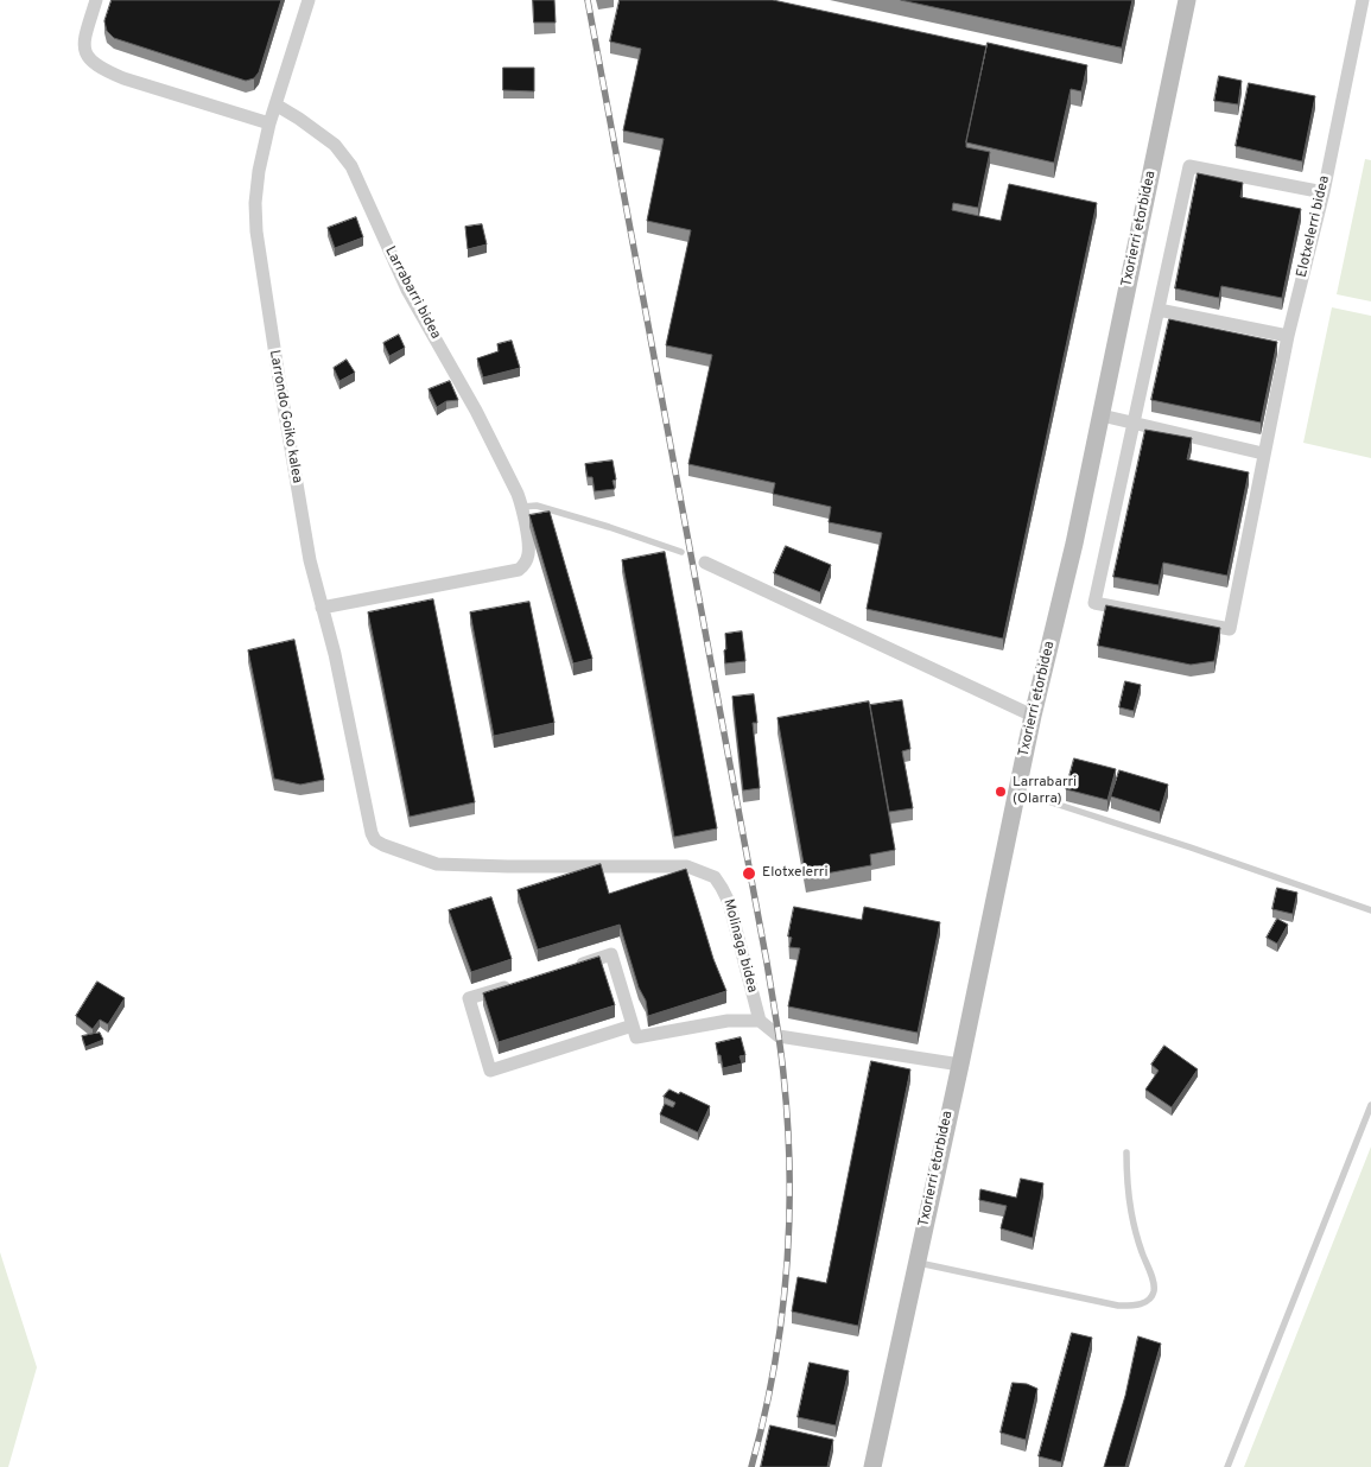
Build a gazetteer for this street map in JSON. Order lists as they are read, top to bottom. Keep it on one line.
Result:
{"streets":{"street":["Elotxelerri bidea","Txorierri etorbidea","Larrabarri bidea","Larrondo Goiko kalea","Molinaga bidea"]},"crossings":[["Larrabarri bidea","Larrondo Goiko kalea"],["Larrondo Goiko kalea","Molinaga bidea"]],"places":["Larrabarri (Olarra)","Elotxelerri"]}
